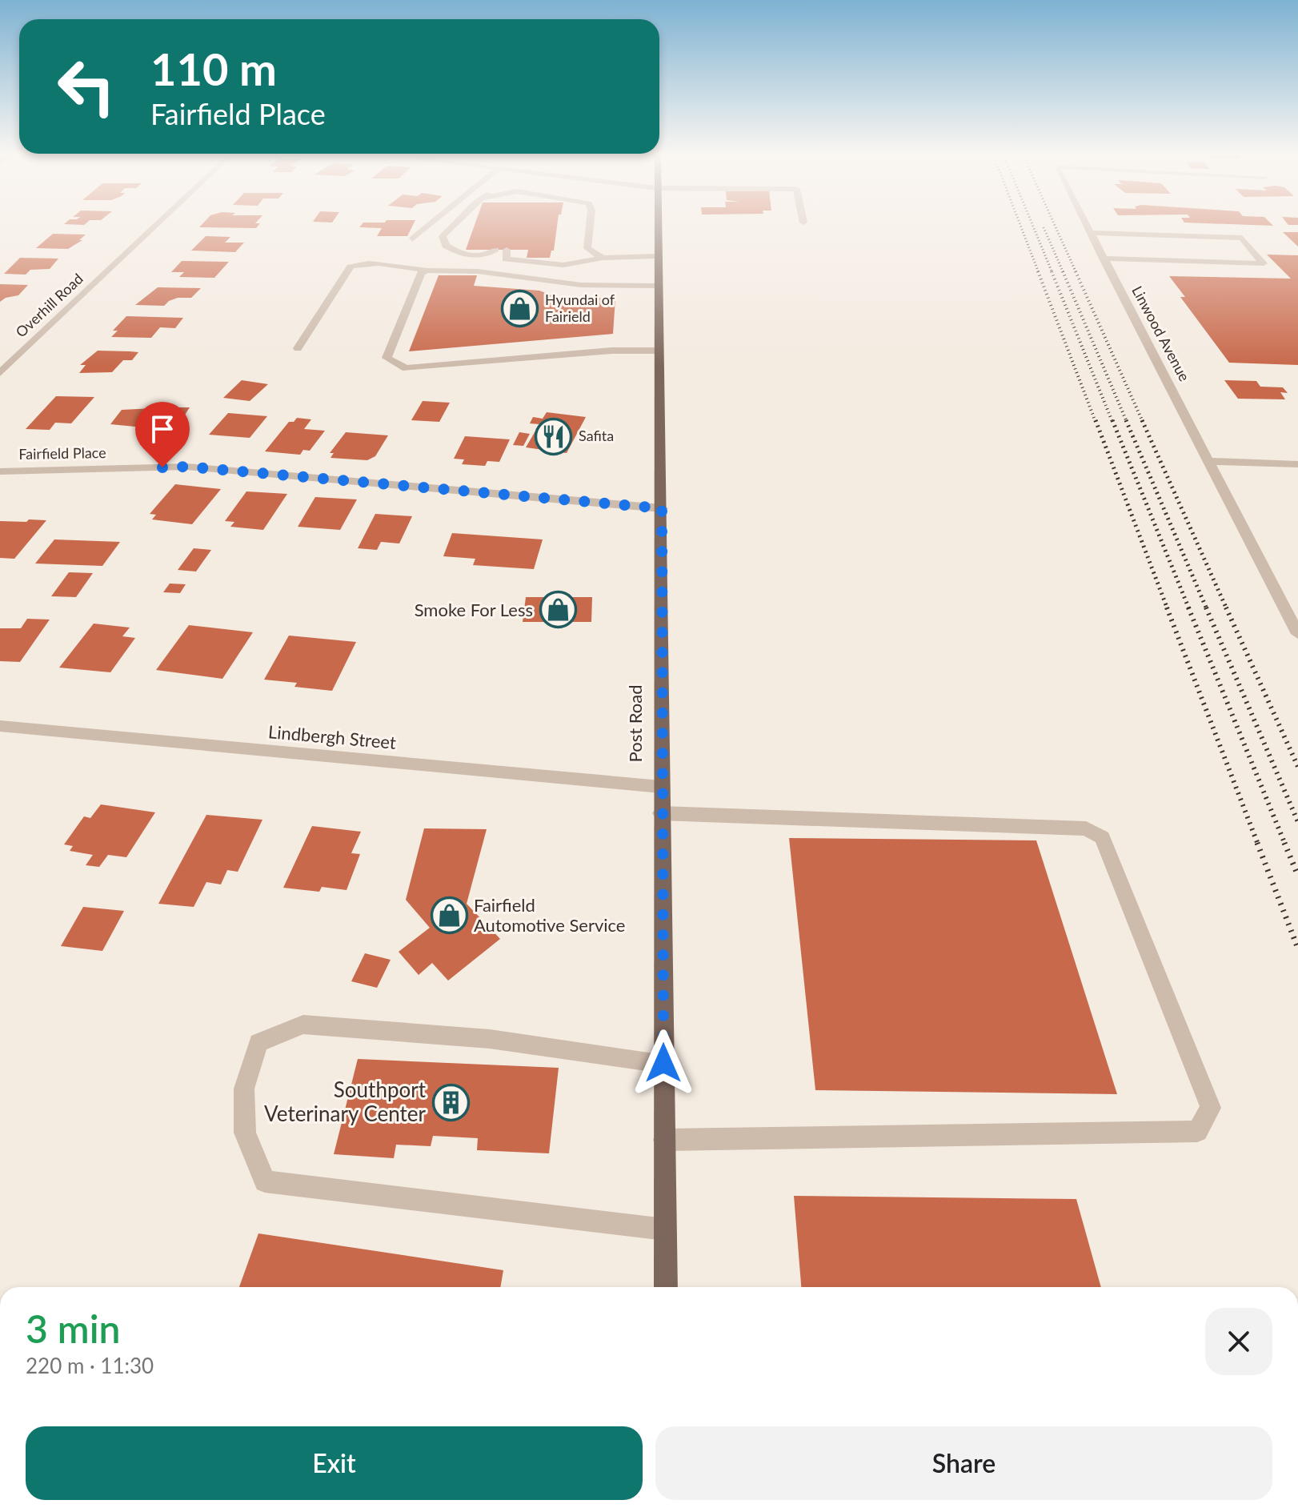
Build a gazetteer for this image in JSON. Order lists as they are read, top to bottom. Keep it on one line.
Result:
{"streets":{"main road":["Post Road"],"street":["Overhill Road","Linwood Avenue","Fairfield Place","Lindbergh Street"]},"crossings":[["Fairfield Place","Post Road"],["Post Road","Lindbergh Street"]],"places":{"shop":["Hyundai of Fairield","Smoke For Less","Fairfield Automotive Service"],"restaurant":["Safita"],"building":["Southport Veterinary Center"]},"page":{"turn":["110 m","Fairfield Place"],"heading":["3 min","220 m · 11:30"],"buttons":["Exit","Share"]}}
